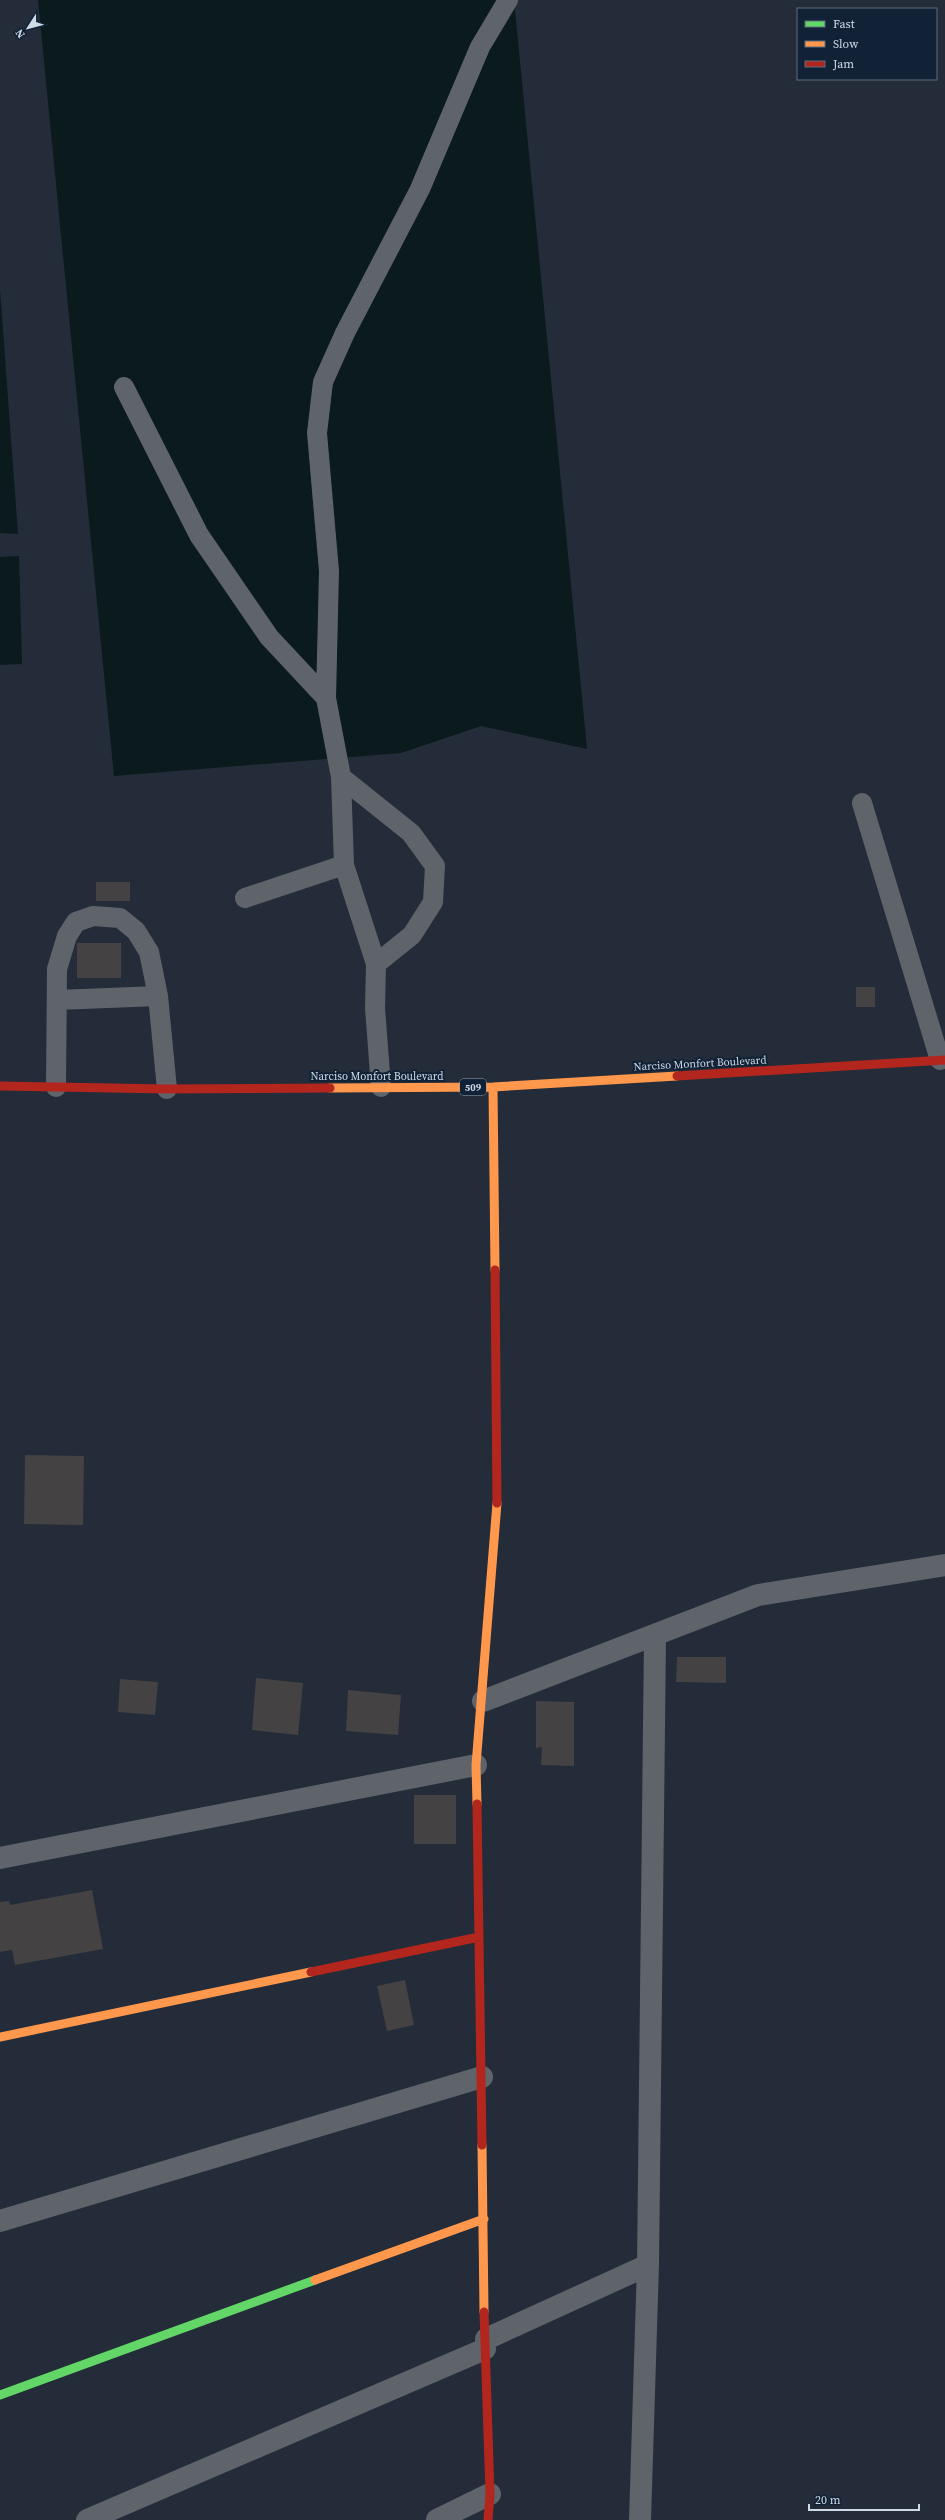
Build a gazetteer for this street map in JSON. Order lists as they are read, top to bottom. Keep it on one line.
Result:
{"streets":{"street":["Narciso Monfort Boulevard","509"]},"legend":["Fast","Slow","Jam"],"scale_bar":"20 m","north":"bottom left"}
